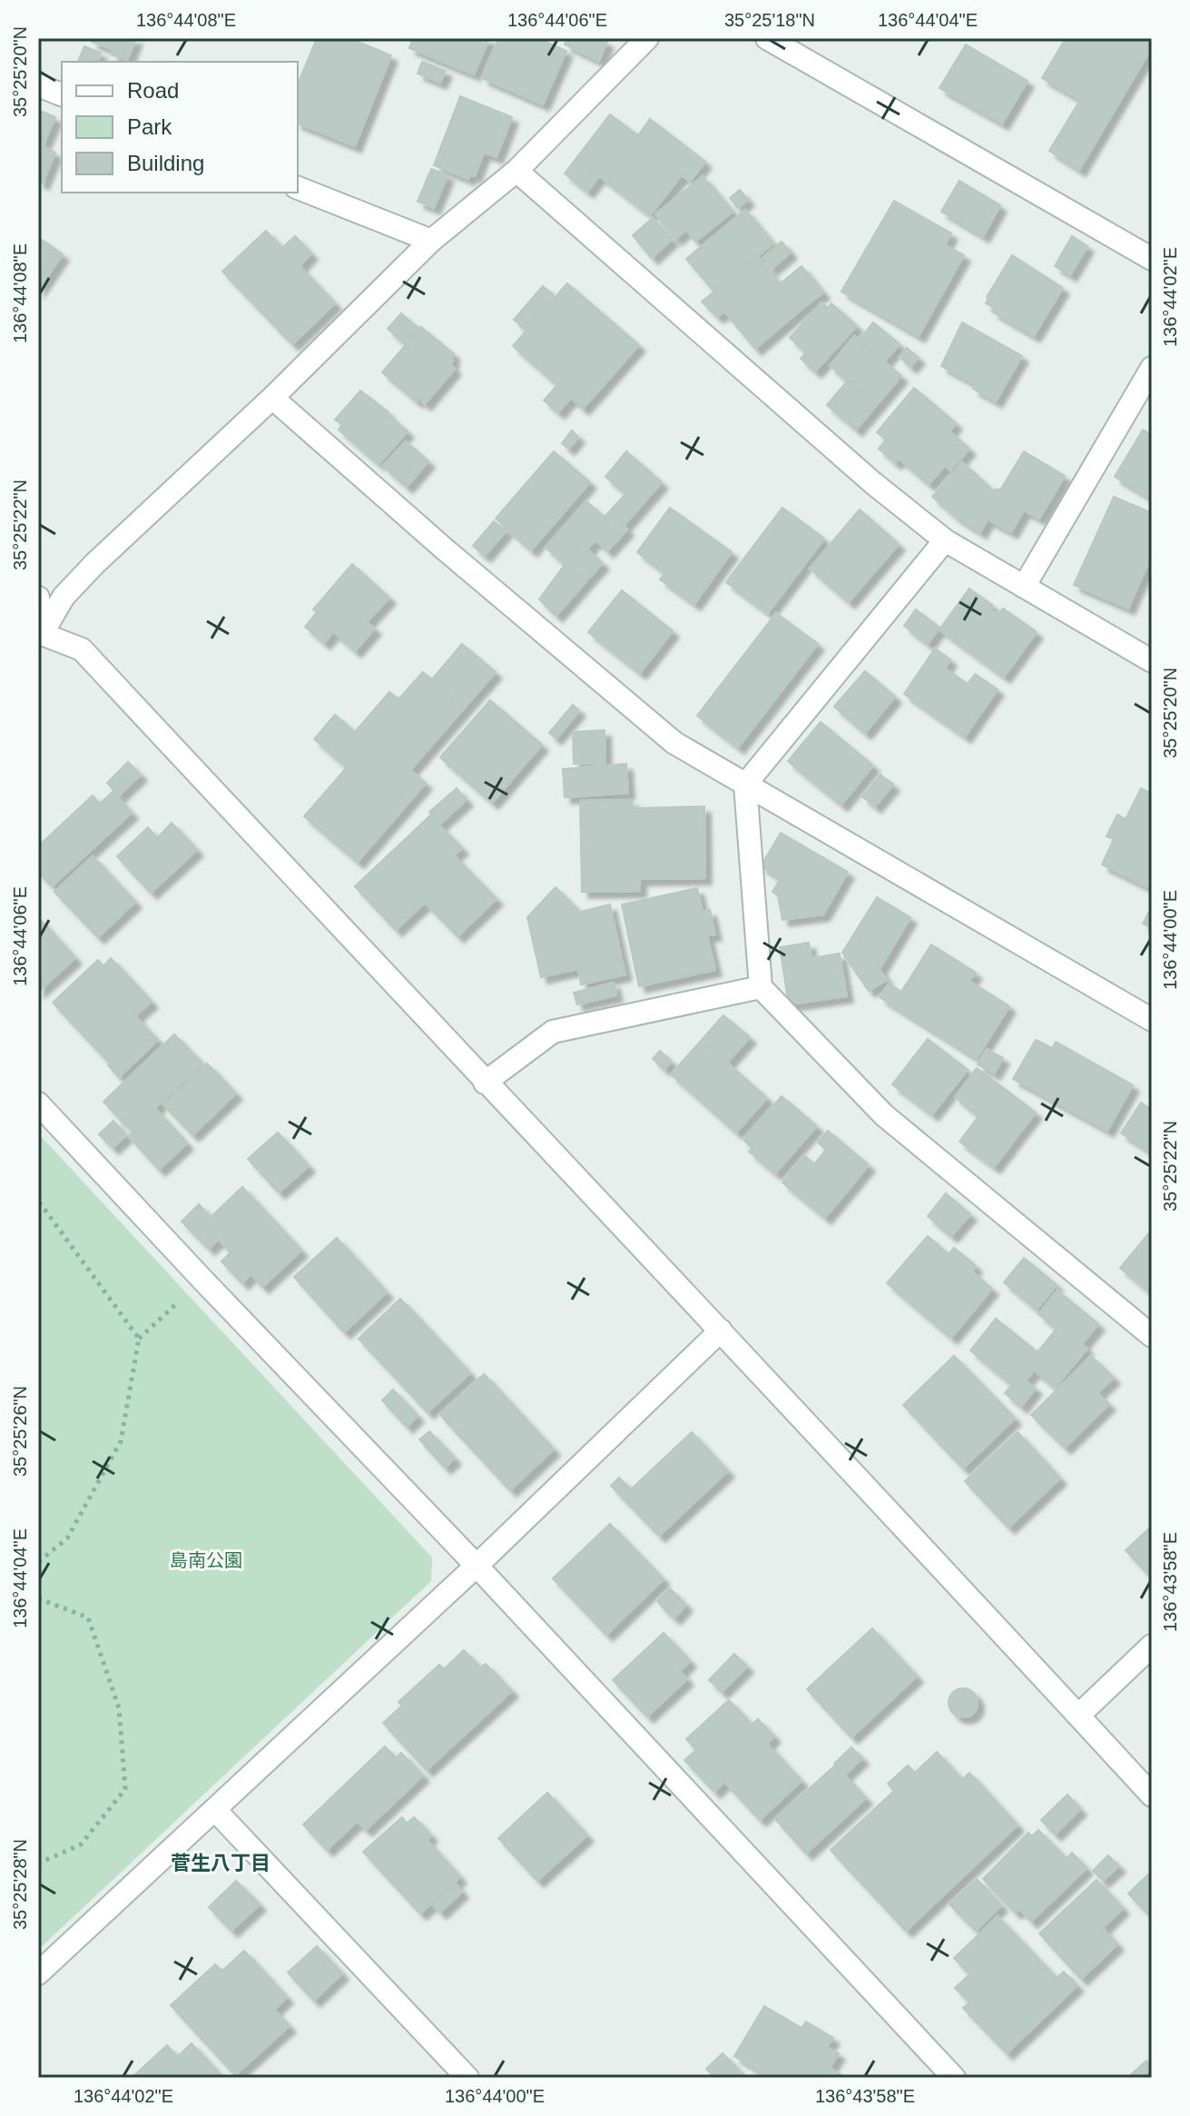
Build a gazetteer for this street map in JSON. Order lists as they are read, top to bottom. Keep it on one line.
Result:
{"districts":["菅生八丁目"],"parks":["島南公園"],"legend":["Road","Park","Building"],"coordinates":["136°44'08\"E","136°44'06\"E","35°25'18\"N","136°44'04\"E","35°25'20\"N","136°44'02\"E","35°25'22\"N","136°44'00\"E","35°25'26\"N","136°43'58\"E","35°25'28\"N"]}
